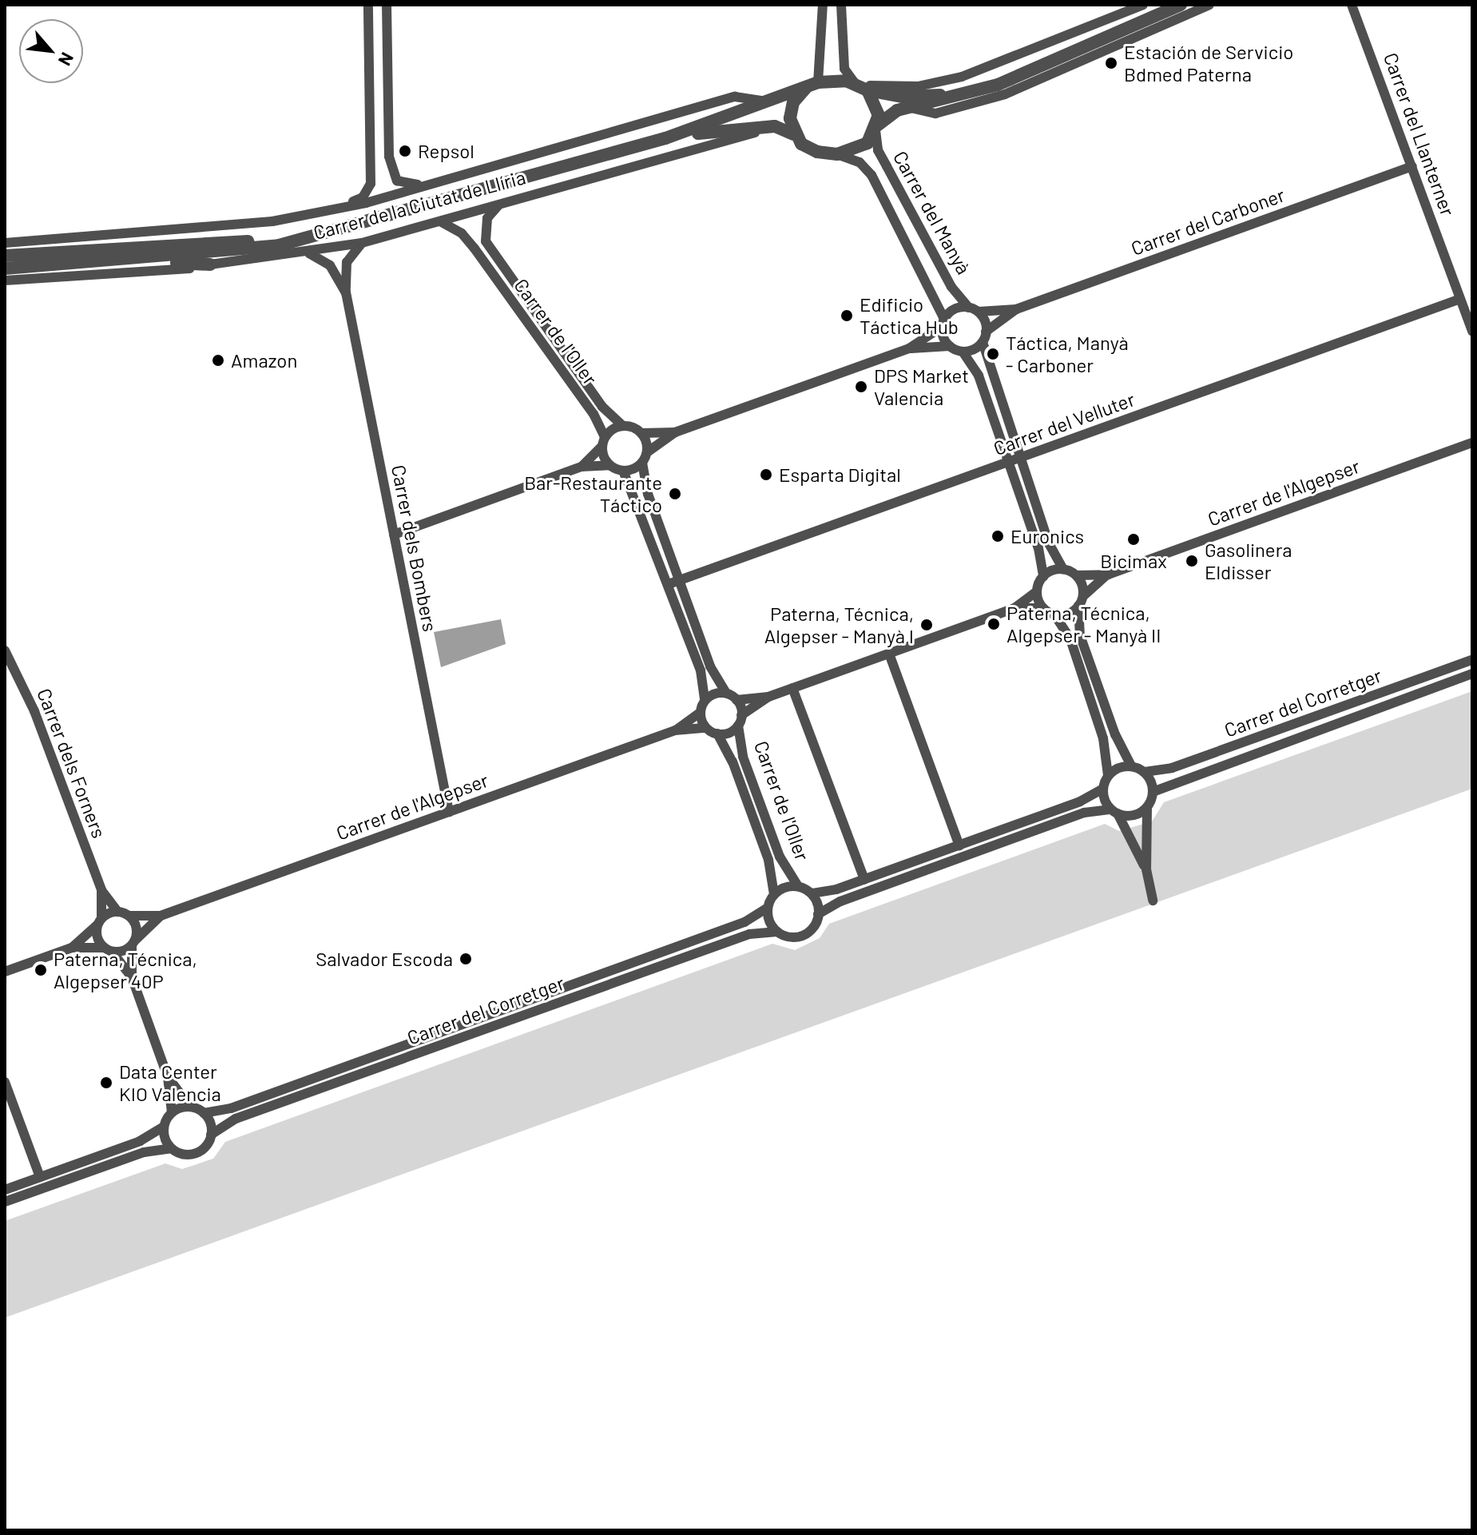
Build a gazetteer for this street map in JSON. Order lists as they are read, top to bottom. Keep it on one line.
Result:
{"streets":{"street":["Carrer del Llanterner","Carrer de la Ciutat de Llíria","Carrer del Manyà","Carrer del Carboner","Carrer de l'Oller","Carrer del Velluter","Carrer de l'Algepser","Carrer dels Bombers","Carrer del Corretger","Carrer dels Forners"]},"crossings":[["Carrer del Llanterner","Carrer del Carboner"],["Carrer del Llanterner","Carrer del Velluter"],["Carrer de la Ciutat de Llíria","Carrer del Manyà"],["Carrer de la Ciutat de Llíria","Carrer de l'Oller"],["Carrer de la Ciutat de Llíria","Carrer dels Bombers"],["Carrer del Manyà","Carrer del Carboner"],["Carrer de l'Oller","Carrer del Corretger"],["Carrer de l'Algepser","Carrer dels Bombers"]],"places":["Estación de Servicio Bdmed Paterna","Repsol","Edificio Táctica Hub","Táctica, Manyà - Carboner","Amazon","DPS Market Valencia","Esparta Digital","Bar-Restaurante Táctico","Euronics","Bicimax","Gasolinera Eldisser","Paterna, Técnica, Algepser - Manyà II","Paterna, Técnica, Algepser - Manyà I","Salvador Escoda","Paterna, Técnica, Algepser 40P","Data Center KIO Valencia"],"north":"bottom right"}
